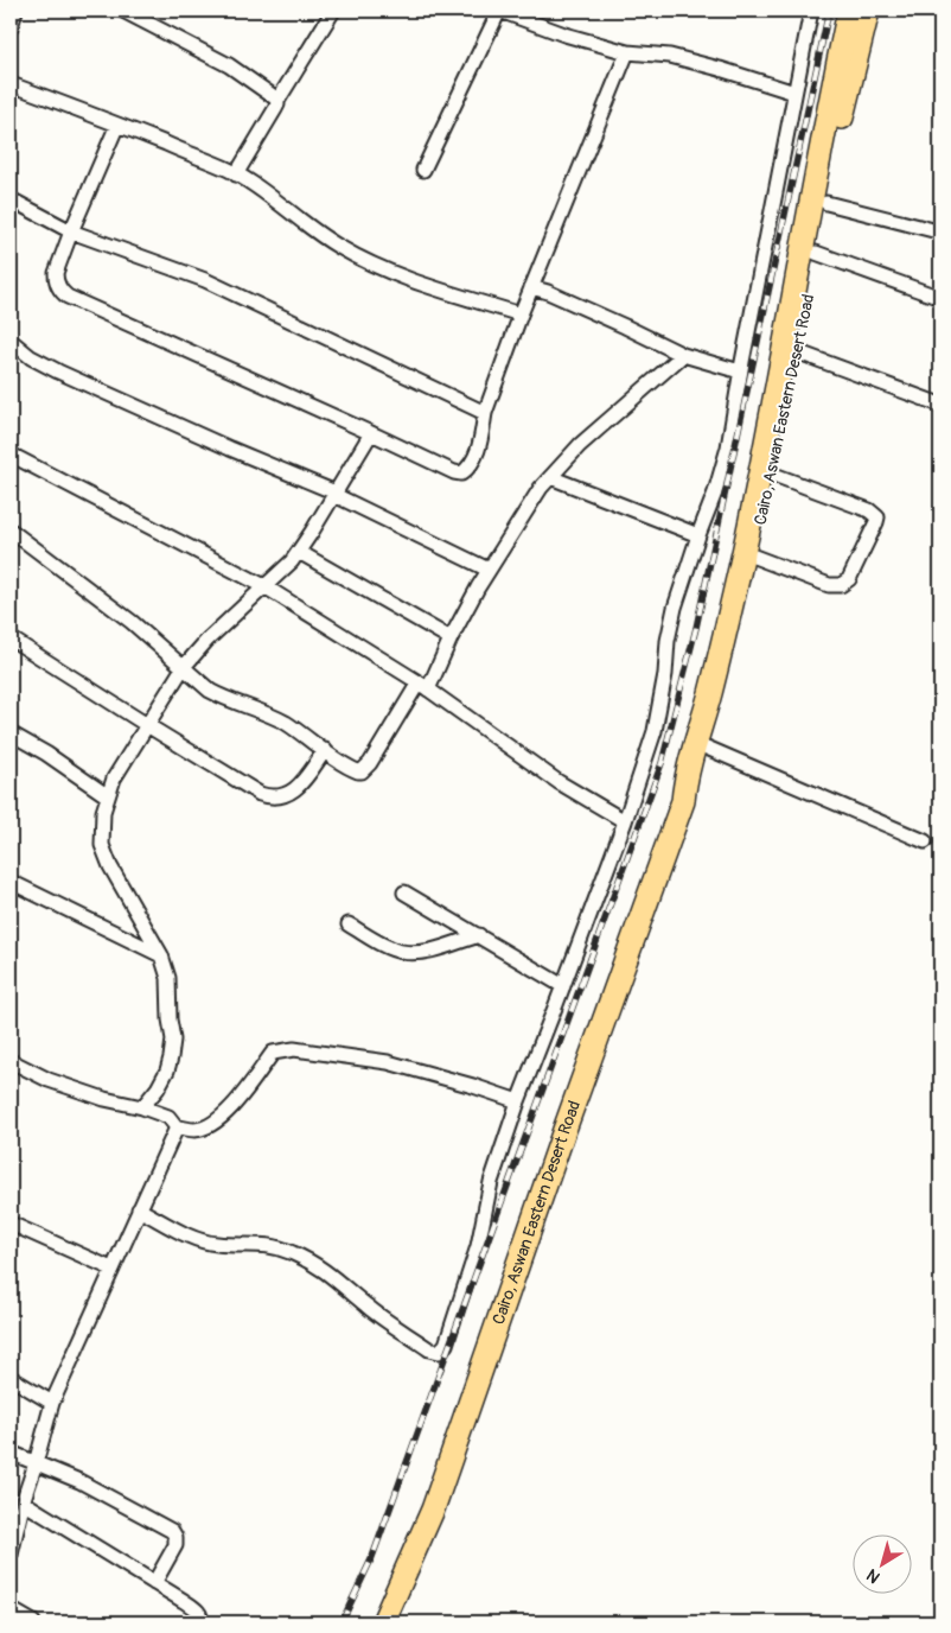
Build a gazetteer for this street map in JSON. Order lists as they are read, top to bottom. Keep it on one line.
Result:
{"streets":{"highway":["Cairo, Aswan Eastern Desert Road"]},"north":"bottom left"}
